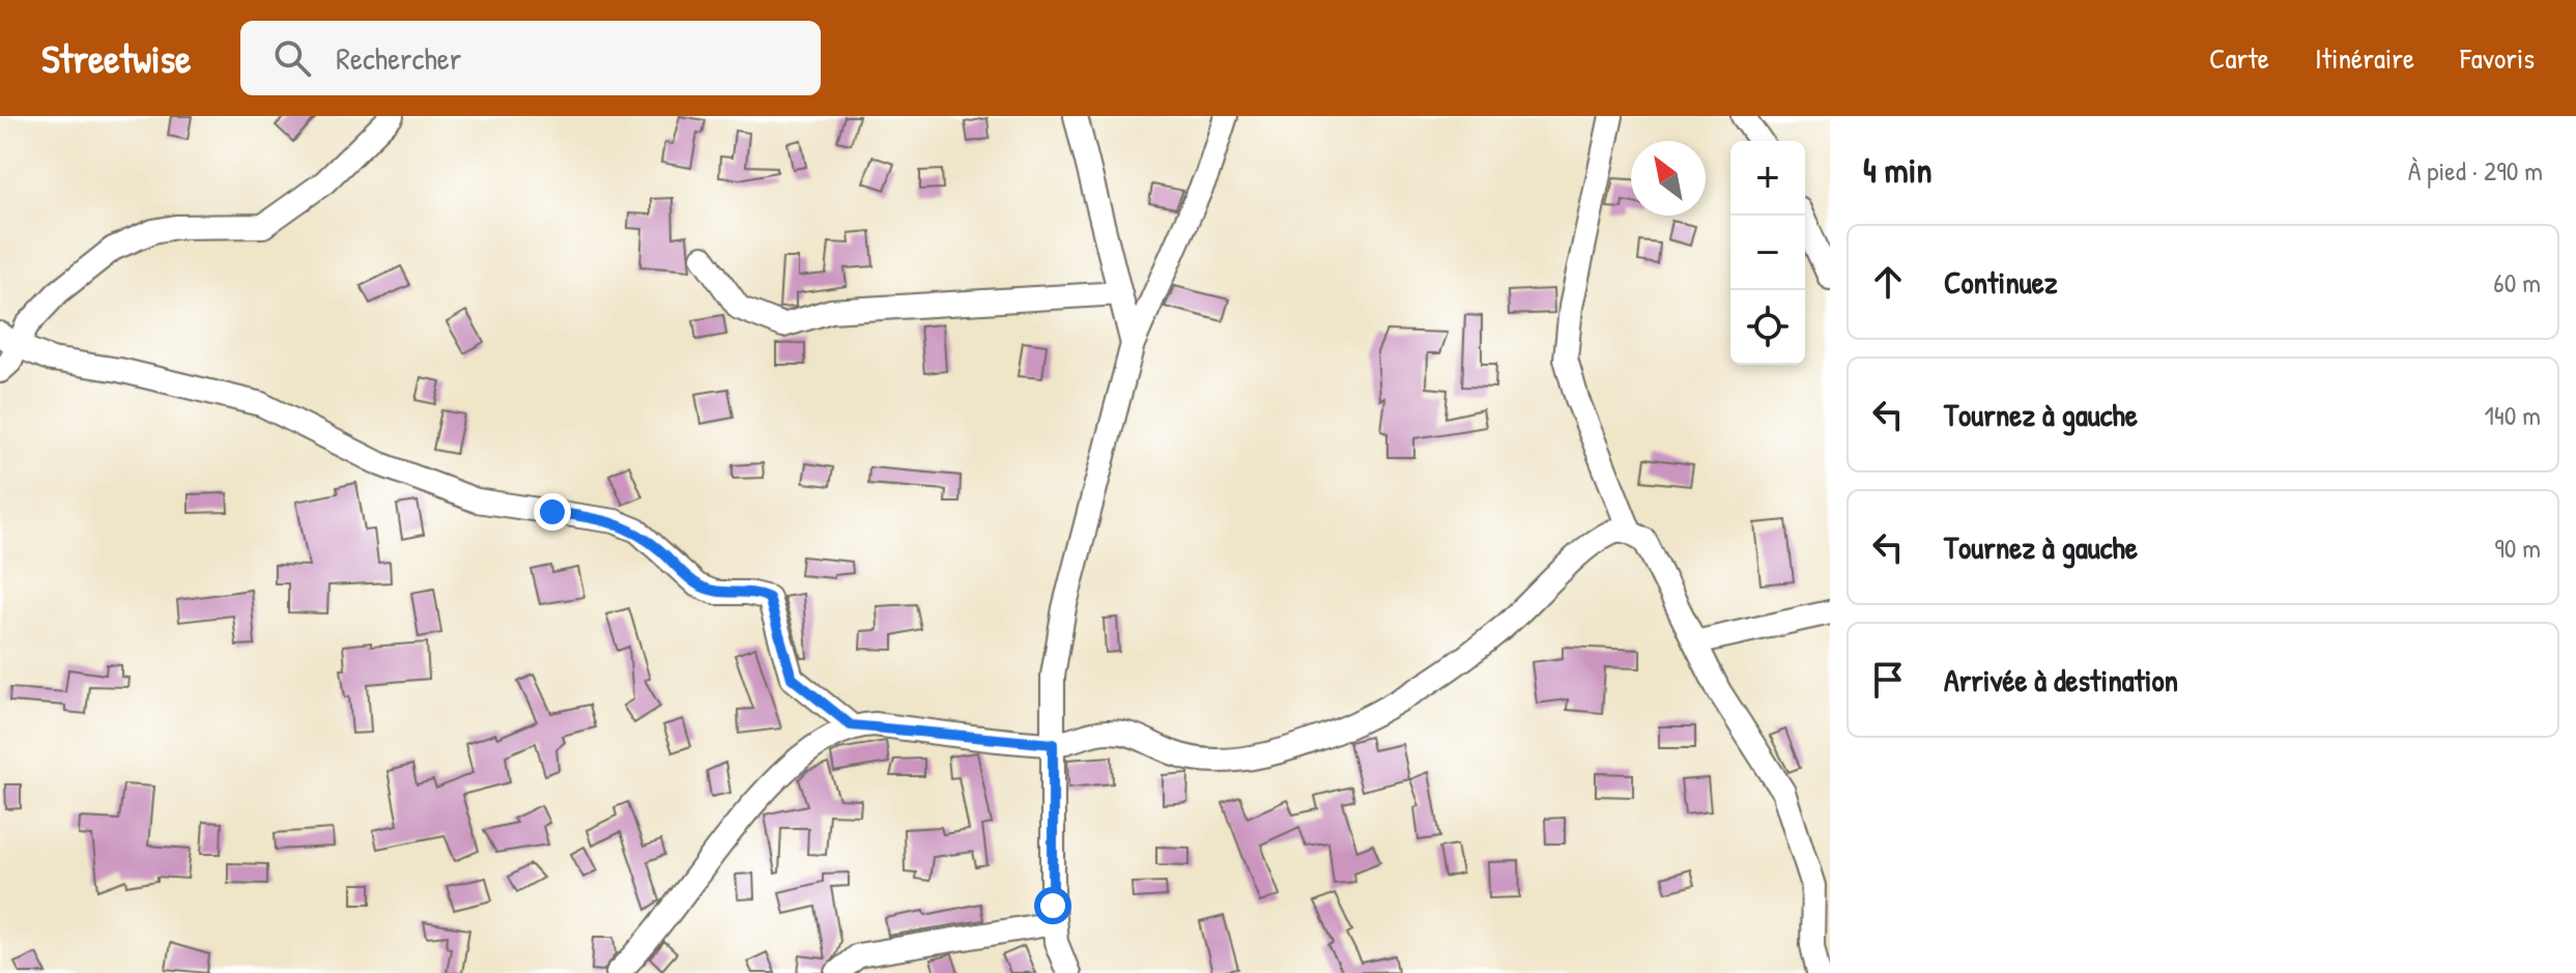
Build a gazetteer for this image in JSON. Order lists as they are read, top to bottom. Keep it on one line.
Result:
{"north":"top left","page":{"header":"Streetwise","search":"Rechercher","nav":["Carte","Itinéraire","Favoris"],"heading":["4 min","À pied · 290 m"],"map_buttons":["+","−"],"list":[["Continuez","60 m"],["Tournez à gauche","140 m"],["Tournez à gauche","90 m"],"Arrivée à destination"]}}
